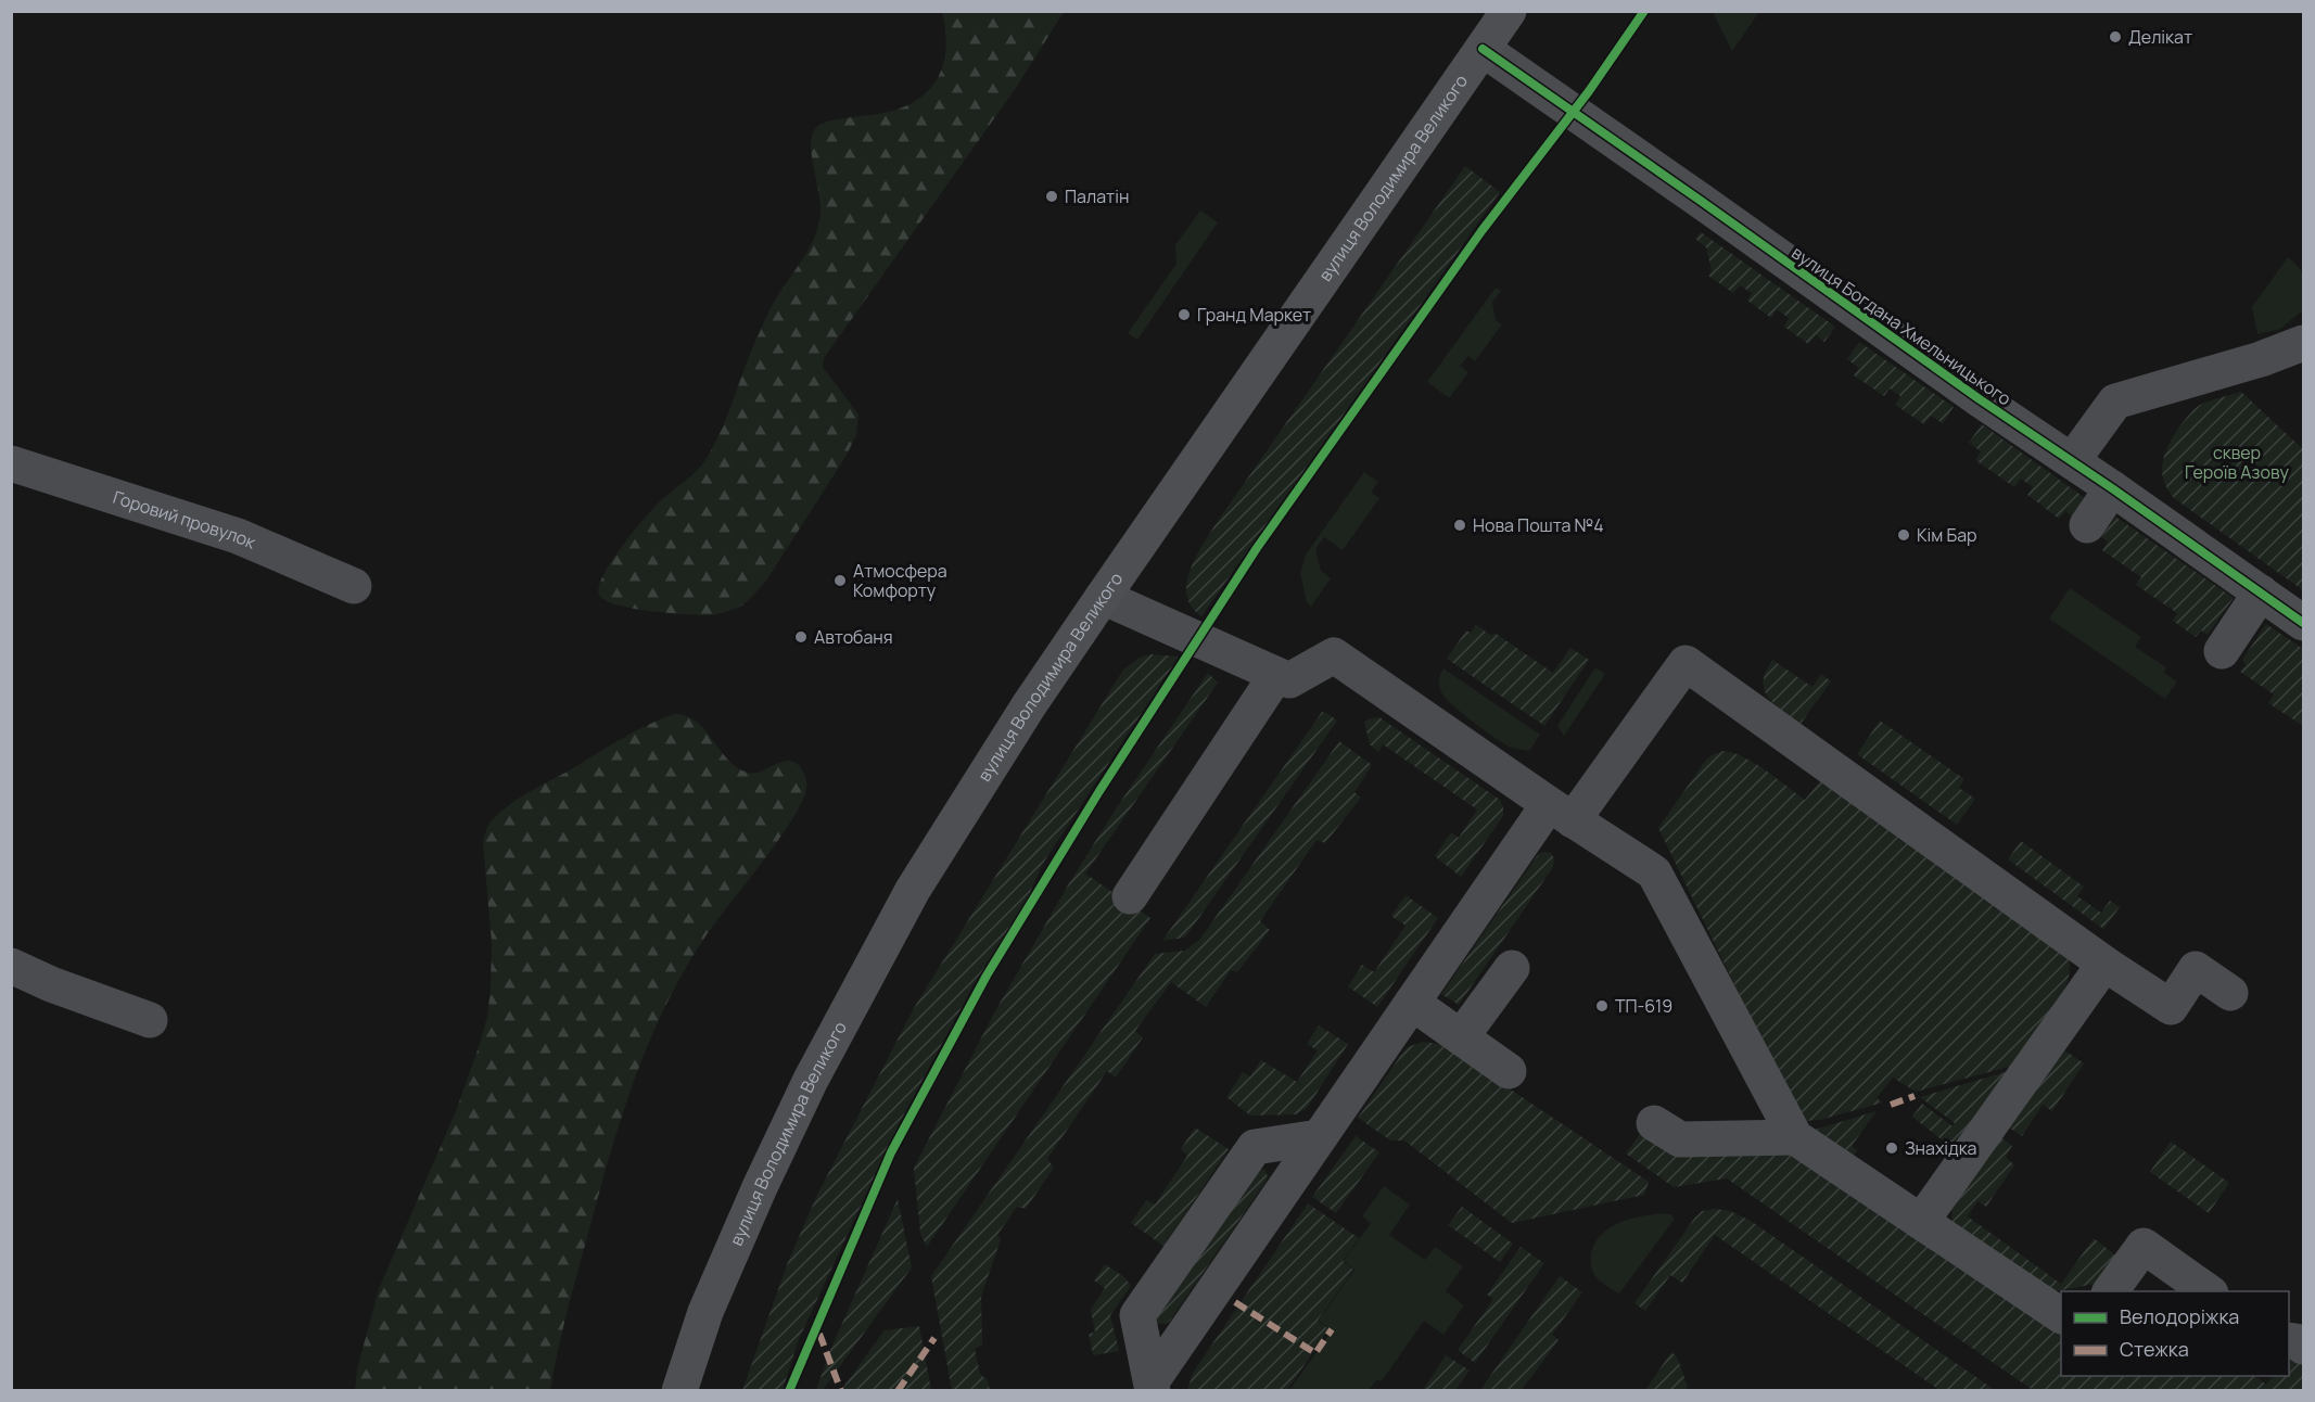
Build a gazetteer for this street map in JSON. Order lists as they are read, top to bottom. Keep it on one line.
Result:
{"streets":{"main road":["вулиця Володимира Великого"],"street":["вулиця Богдана Хмельницького","Горовий провулок"]},"crossings":[["вулиця Володимира Великого","вулиця Богдана Хмельницького"]],"parks":["сквер Героїв Азову"],"places":["Делікат","Палатін","Гранд Маркет","Нова Пошта №4","Кім Бар","Атмосфера Комфорту","Автобаня","ТП-619","Знахідка"],"legend":["Велодоріжка","Стежка"]}
